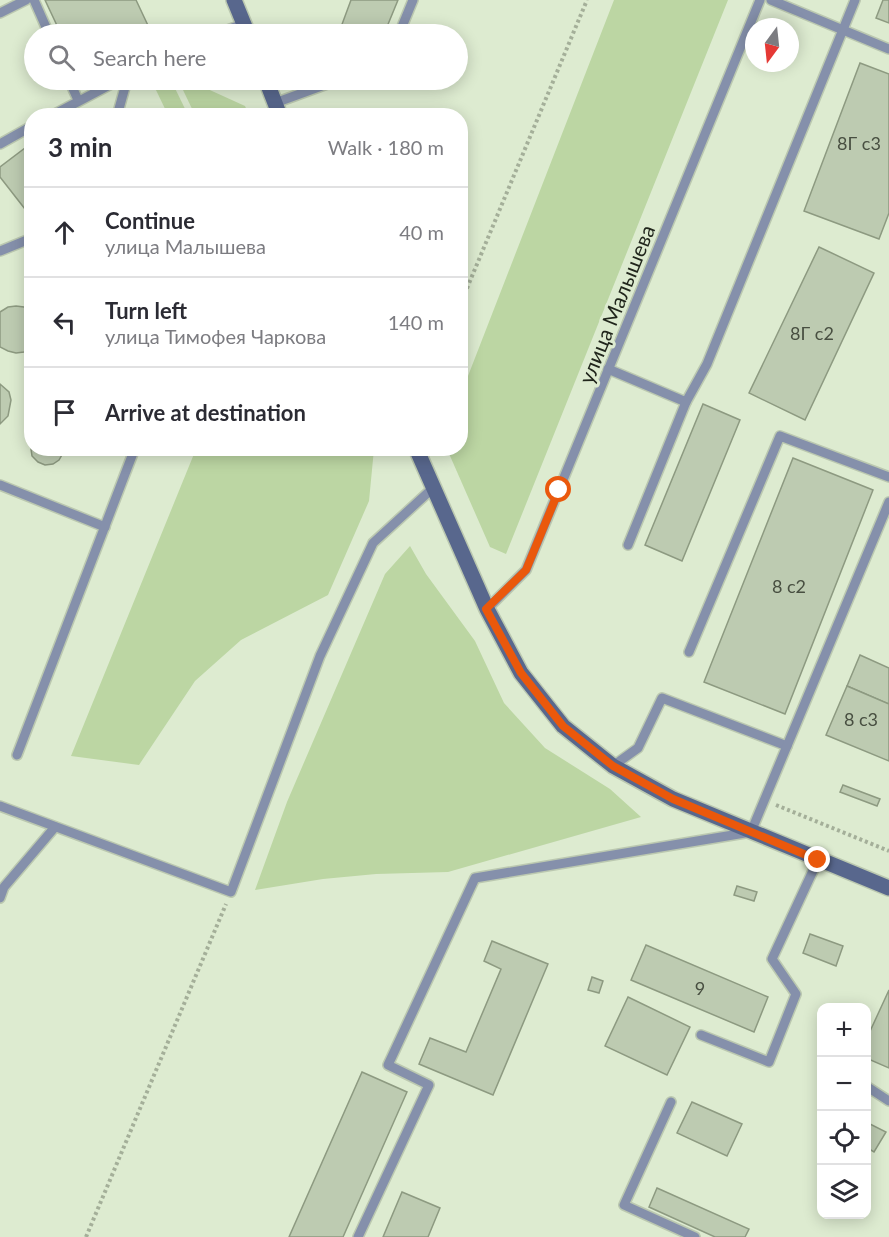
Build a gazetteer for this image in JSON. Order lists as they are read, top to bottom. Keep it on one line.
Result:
{"streets":{"lane":["улица Малышева"]},"house_numbers":["8Г с3","8Г с2","8 с2","8 с3","9"],"north":"bottom","page":{"search":"Search here","heading":["3 min","Walk · 180 m"],"list":[["Continue","улица Малышева","40 m"],["Turn left","улица Тимофея Чаркова","140 m"],"Arrive at destination"],"map_buttons":["+","−"]}}
